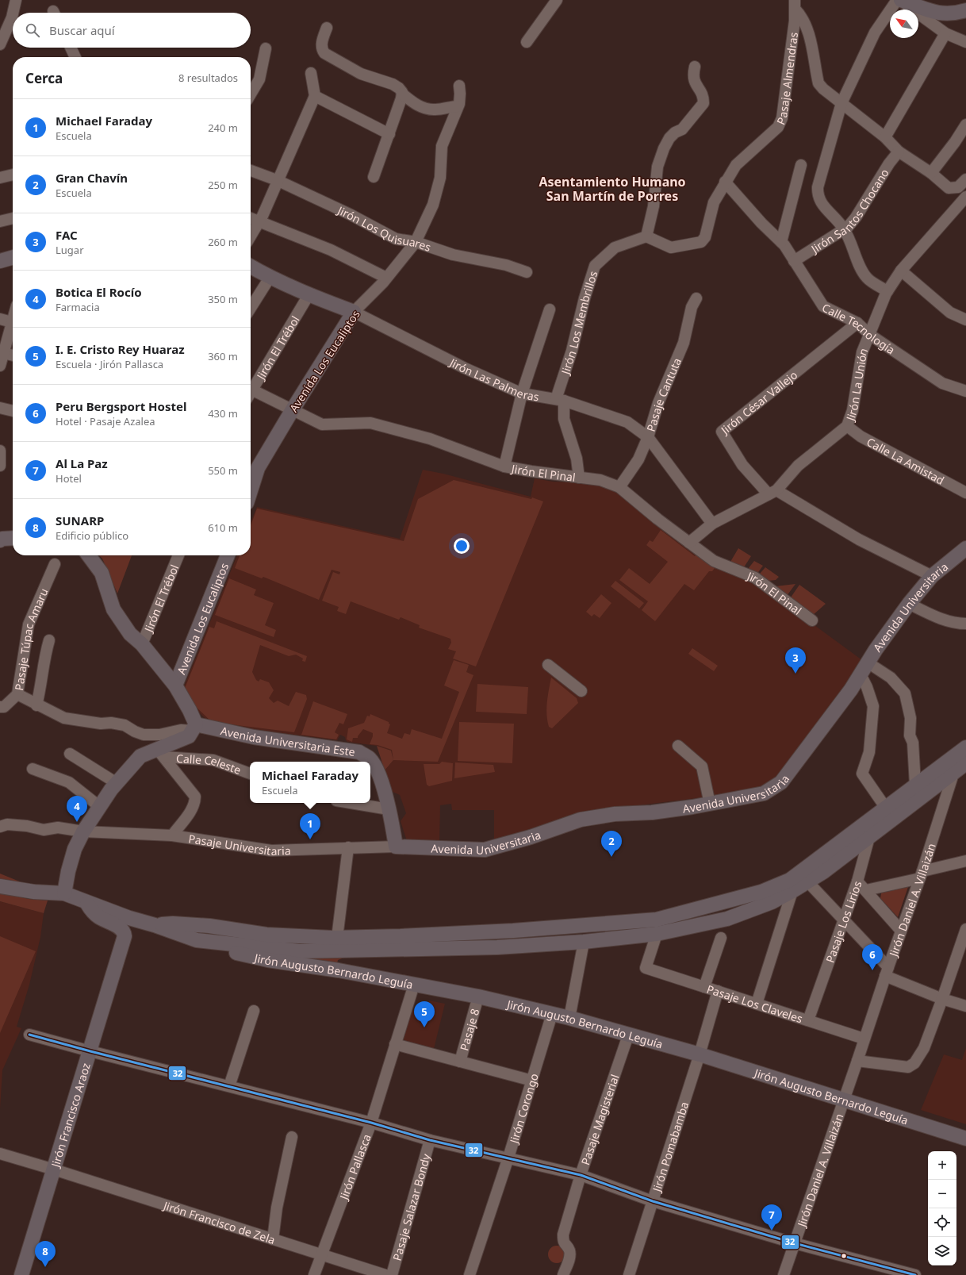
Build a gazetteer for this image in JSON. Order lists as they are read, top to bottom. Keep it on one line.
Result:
{"streets":{"main road":["Avenida Los Eucaliptos","Jirón Las Palmeras","Avenida Universitaria","Avenida Universitaria Este","Jirón Augusto Bernardo Leguía","Jirón Francisco Araoz"],"street":["Pasaje Almendras","Jirón Santos Chocano","Jirón Los Quisuares","Jirón Los Membrillos","Calle Tecnología","Jirón El Trébol","Jirón La Unión","Pasaje Cantuta","Jirón César Vallejo","Calle La Amistad","Jirón El Pinal","Pasaje Túpac Amaru","Calle Celeste","Pasaje Universitaria","Jirón Daniel A. Villaizán","Pasaje Los Lirios","Pasaje Los Claveles","Pasaje 8","Jirón Corongo","Pasaje Magisterial","Jirón Pomabamba","Jirón Pallasca","Pasaje Salazar Bondy","Jirón Francisco de Zela"]},"crossings":[["Pasaje Almendras","Jirón Los Membrillos"],["Pasaje Almendras","Calle Tecnología"],["Jirón Santos Chocano","Calle Tecnología"],["Jirón Los Quisuares","Avenida Los Eucaliptos"],["Jirón Los Membrillos","Jirón Las Palmeras"],["Jirón Los Membrillos","Jirón El Pinal"],["Calle Tecnología","Jirón La Unión"],["Calle Tecnología","Jirón César Vallejo"],["Jirón El Trébol","Jirón Las Palmeras"],["Avenida Los Eucaliptos","Jirón Las Palmeras"],["Avenida Los Eucaliptos","Jirón El Pinal"],["Jirón Las Palmeras","Jirón La Unión"],["Jirón Las Palmeras","Pasaje Cantuta"],["Jirón La Unión","Jirón César Vallejo"],["Jirón La Unión","Calle La Amistad"],["Jirón La Unión","Jirón El Pinal"],["Pasaje Cantuta","Jirón El Pinal"],["Jirón César Vallejo","Avenida Universitaria"],["Avenida Universitaria","Avenida Universitaria Este"],["Avenida Universitaria","Pasaje Universitaria"],["Avenida Universitaria Este","Pasaje Universitaria"],["Jirón Daniel A. Villaizán","Jirón Augusto Bernardo Leguía"],["Jirón Daniel A. Villaizán","Pasaje Los Claveles"],["Pasaje Los Lirios","Pasaje Los Claveles"],["Jirón Augusto Bernardo Leguía","Pasaje 8"],["Jirón Augusto Bernardo Leguía","Jirón Corongo"],["Jirón Augusto Bernardo Leguía","Pasaje Magisterial"],["Jirón Augusto Bernardo Leguía","Jirón Pomabamba"],["Jirón Augusto Bernardo Leguía","Jirón Pallasca"],["Pasaje Los Claveles","Jirón Pomabamba"],["Jirón Francisco Araoz","Jirón Francisco de Zela"],["Jirón Pallasca","Jirón Francisco de Zela"]],"districts":["Asentamiento Humano San Martín de Porres"],"lines":["transit line 32"],"north":"top left","page":{"search":"Buscar aquí","heading":["Cerca","8 resultados"],"list":[{"mark":"1","name":"Michael Faraday","note":"Escuela","value":"240 m"},{"mark":"2","name":"Gran Chavín","note":"Escuela","value":"250 m"},{"mark":"3","name":"FAC","note":"Lugar","value":"260 m"},{"mark":"4","name":"Botica El Rocío","note":"Farmacia","value":"350 m"},{"mark":"5","name":"I. E. Cristo Rey Huaraz","note":"Escuela · Jirón Pallasca","value":"360 m"},{"mark":"6","name":"Peru Bergsport Hostel","note":"Hotel · Pasaje Azalea","value":"430 m"},{"mark":"7","name":"Al La Paz","note":"Hotel","value":"550 m"},{"mark":"8","name":"SUNARP","note":"Edificio público","value":"610 m"}],"pins":["3","4","1","2","6","5","7","8"],"popup":["Michael Faraday","Escuela"],"map_buttons":["+","−"]}}
